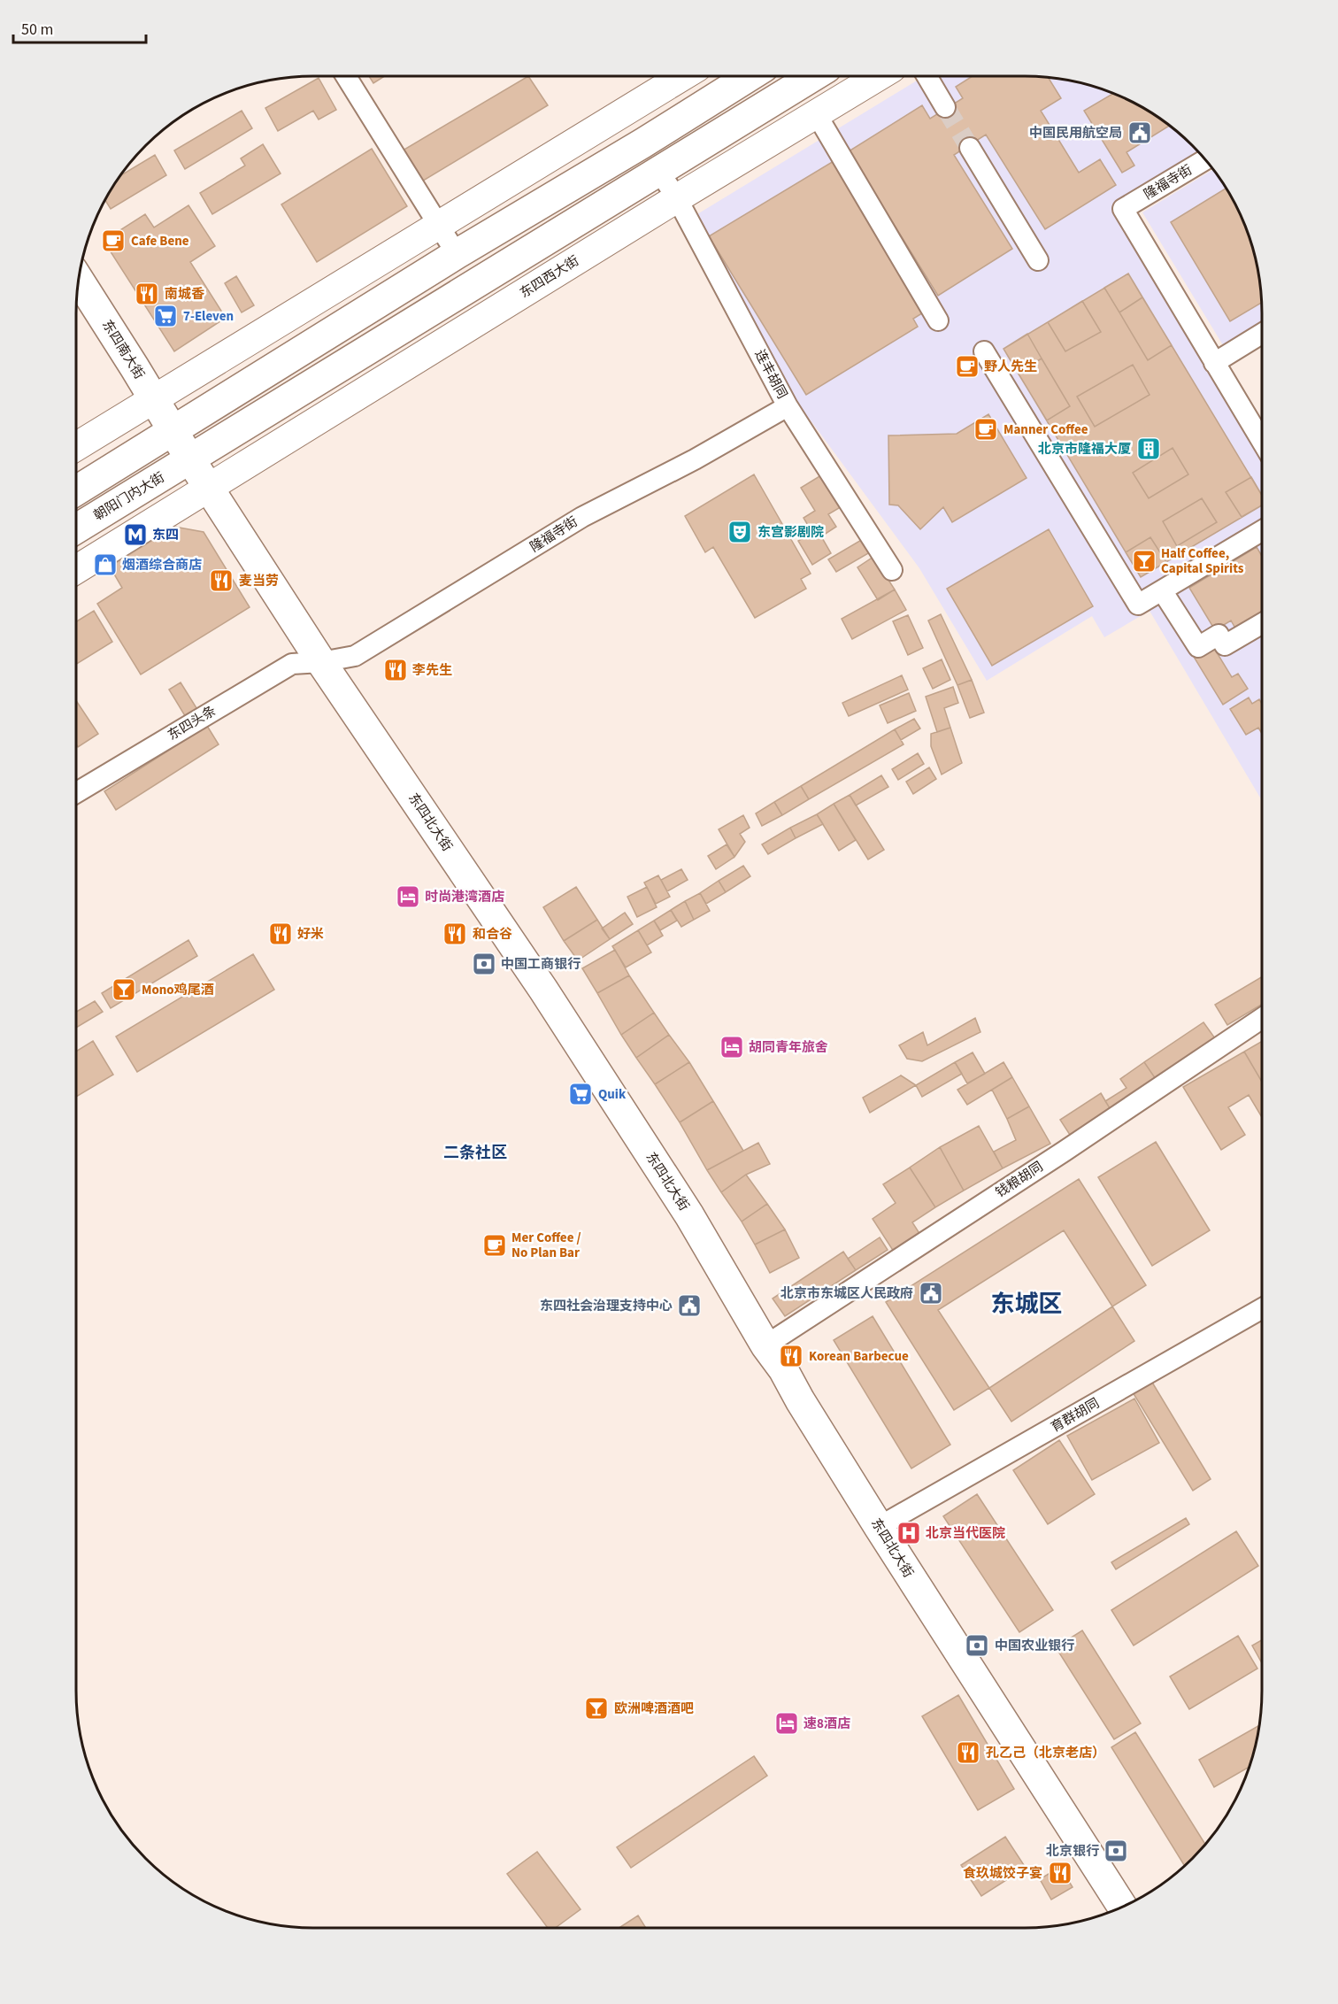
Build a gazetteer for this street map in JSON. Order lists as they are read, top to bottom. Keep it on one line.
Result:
{"streets":{"main road":["东四南大街","朝阳门内大街","东四北大街"],"street":["隆福寺街","东四西大街","连丰胡同","东四头条","钱粮胡同","育群胡同"]},"crossings":[["隆福寺街","连丰胡同"],["隆福寺街","东四头条"],["隆福寺街","东四北大街"],["东四西大街","连丰胡同"],["东四西大街","东四北大街"],["东四南大街","朝阳门内大街"],["东四南大街","东四北大街"],["朝阳门内大街","东四北大街"],["东四头条","东四北大街"],["东四北大街","钱粮胡同"],["东四北大街","育群胡同"]],"districts":["二条社区","东城区"],"places":{"public building":["中国民用航空局","北京市东城区人民政府","东四社会治理支持中心"],"cafe":["Cafe Bene","野人先生","Manner Coffee","Mer Coffee / No Plan Bar"],"restaurant":["南城香","麦当劳","李先生","好米","和合谷","Korean Barbecue","孔乙己（北京老店）","食玖城饺子宴"],"supermarket":["7-Eleven","Quik"],"building":["北京市隆福大厦"],"theatre":["东宫影剧院"],"metro station":["东四"],"bar":["Half Coffee, Capital Spirits","Mono鸡尾酒","欧洲啤酒酒吧"],"shop":["烟酒综合商店"],"hotel":["时尚港湾酒店","胡同青年旅舍","速8酒店"],"bank":["中国工商银行","中国农业银行","北京银行"],"hospital":["北京当代医院"]},"scale_bar":"50 m"}
